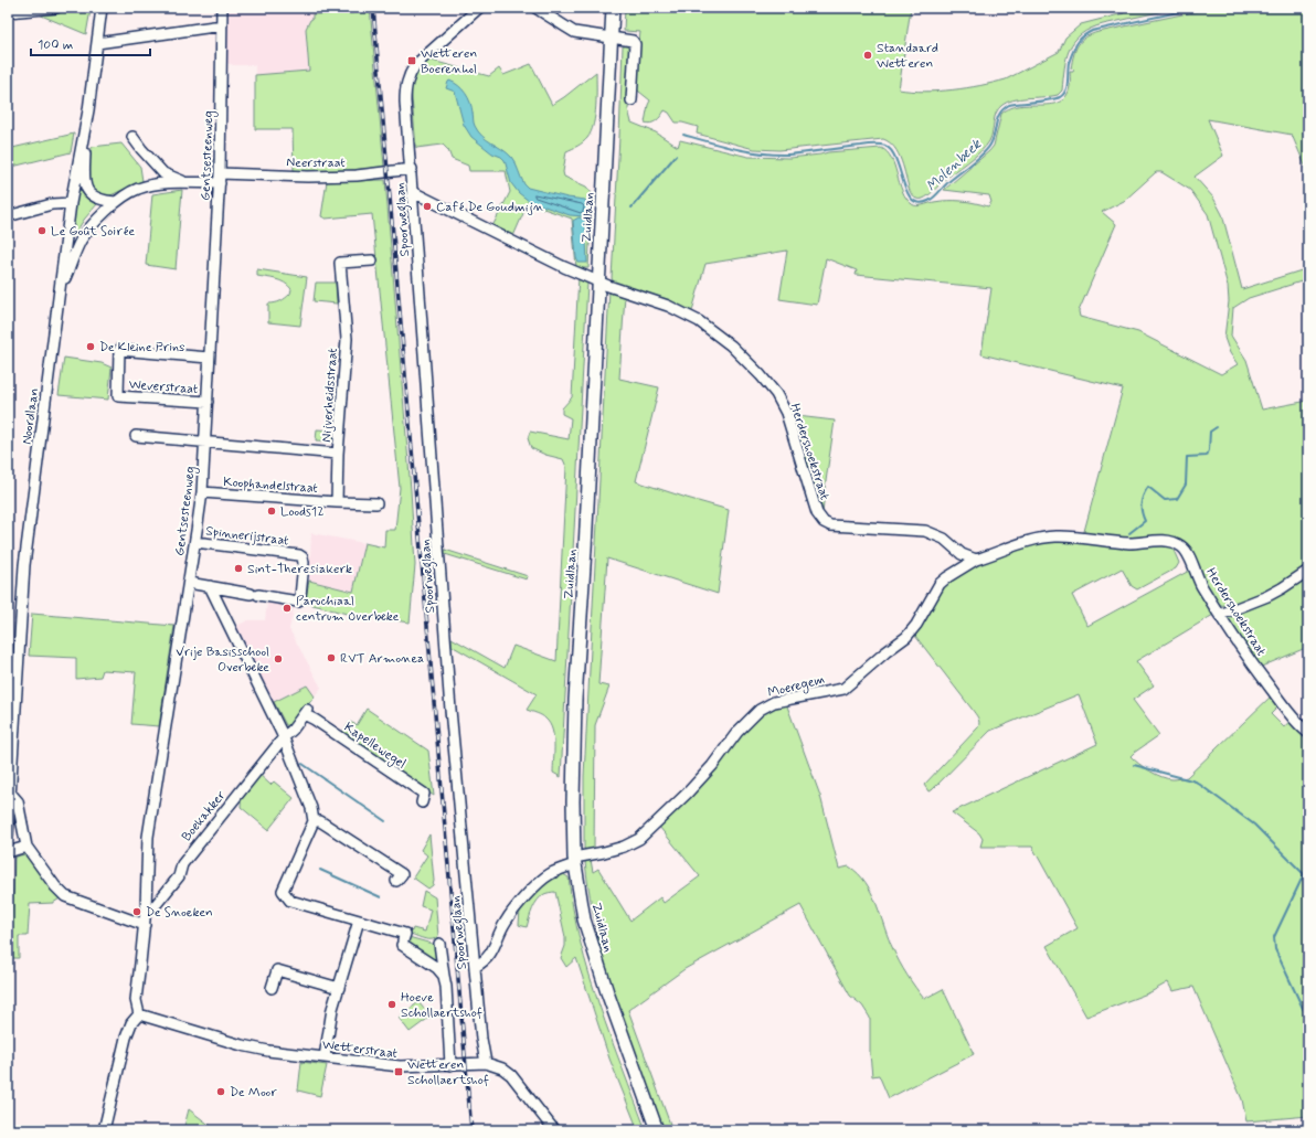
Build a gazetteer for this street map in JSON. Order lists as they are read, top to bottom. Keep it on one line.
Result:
{"streets":{"main road":["Zuidlaan"],"street":["Gentsesteenweg","Neerstraat","Spoorweglaan","Weverstraat","Nijverheidsstraat","Noordlaan","Herdershoekstraat","Koophandelstraat","Spinnerijstraat","Moeregem","Kapellewegel","Boekakker","Wetterstraat"]},"crossings":[["Gentsesteenweg","Neerstraat"],["Gentsesteenweg","Weverstraat"],["Gentsesteenweg","Nijverheidsstraat"],["Gentsesteenweg","Noordlaan"],["Gentsesteenweg","Koophandelstraat"],["Gentsesteenweg","Spinnerijstraat"],["Gentsesteenweg","Boekakker"],["Gentsesteenweg","Wetterstraat"],["Neerstraat","Spoorweglaan"],["Neerstraat","Noordlaan"],["Zuidlaan","Herdershoekstraat"],["Zuidlaan","Moeregem"],["Spoorweglaan","Herdershoekstraat"],["Spoorweglaan","Moeregem"],["Spoorweglaan","Wetterstraat"],["Nijverheidsstraat","Koophandelstraat"],["Herdershoekstraat","Moeregem"],["Kapellewegel","Boekakker"]],"water":["Molenbeek"],"places":{"other":["Standaard Wetteren","Café De Goudmijn","Le Goût Soirée","De Kleine Prins","Loods12","Sint-Theresiakerk","Parochiaal centrum Overbeke","RVT Armonea","Vrije Basisschool Overbeke","De Snoeken","Hoeve Schollaertshof","De Moor"],"transit":["Wetteren Boerenhol","Wetteren Schollaertshof"]},"scale_bar":"100 m"}
